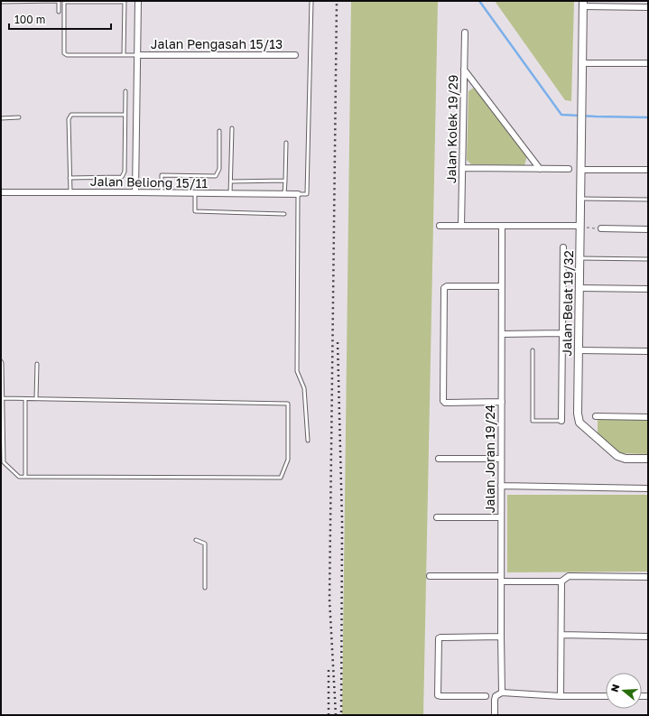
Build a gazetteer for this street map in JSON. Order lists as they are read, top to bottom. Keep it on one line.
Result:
{"streets":{"street":["Jalan Pengasah 15/13","Jalan Kolek 19/29","Jalan Beliong 15/11","Jalan Belat 19/32","Jalan Joran 19/24"]},"scale_bar":"100 m","north":"left"}
